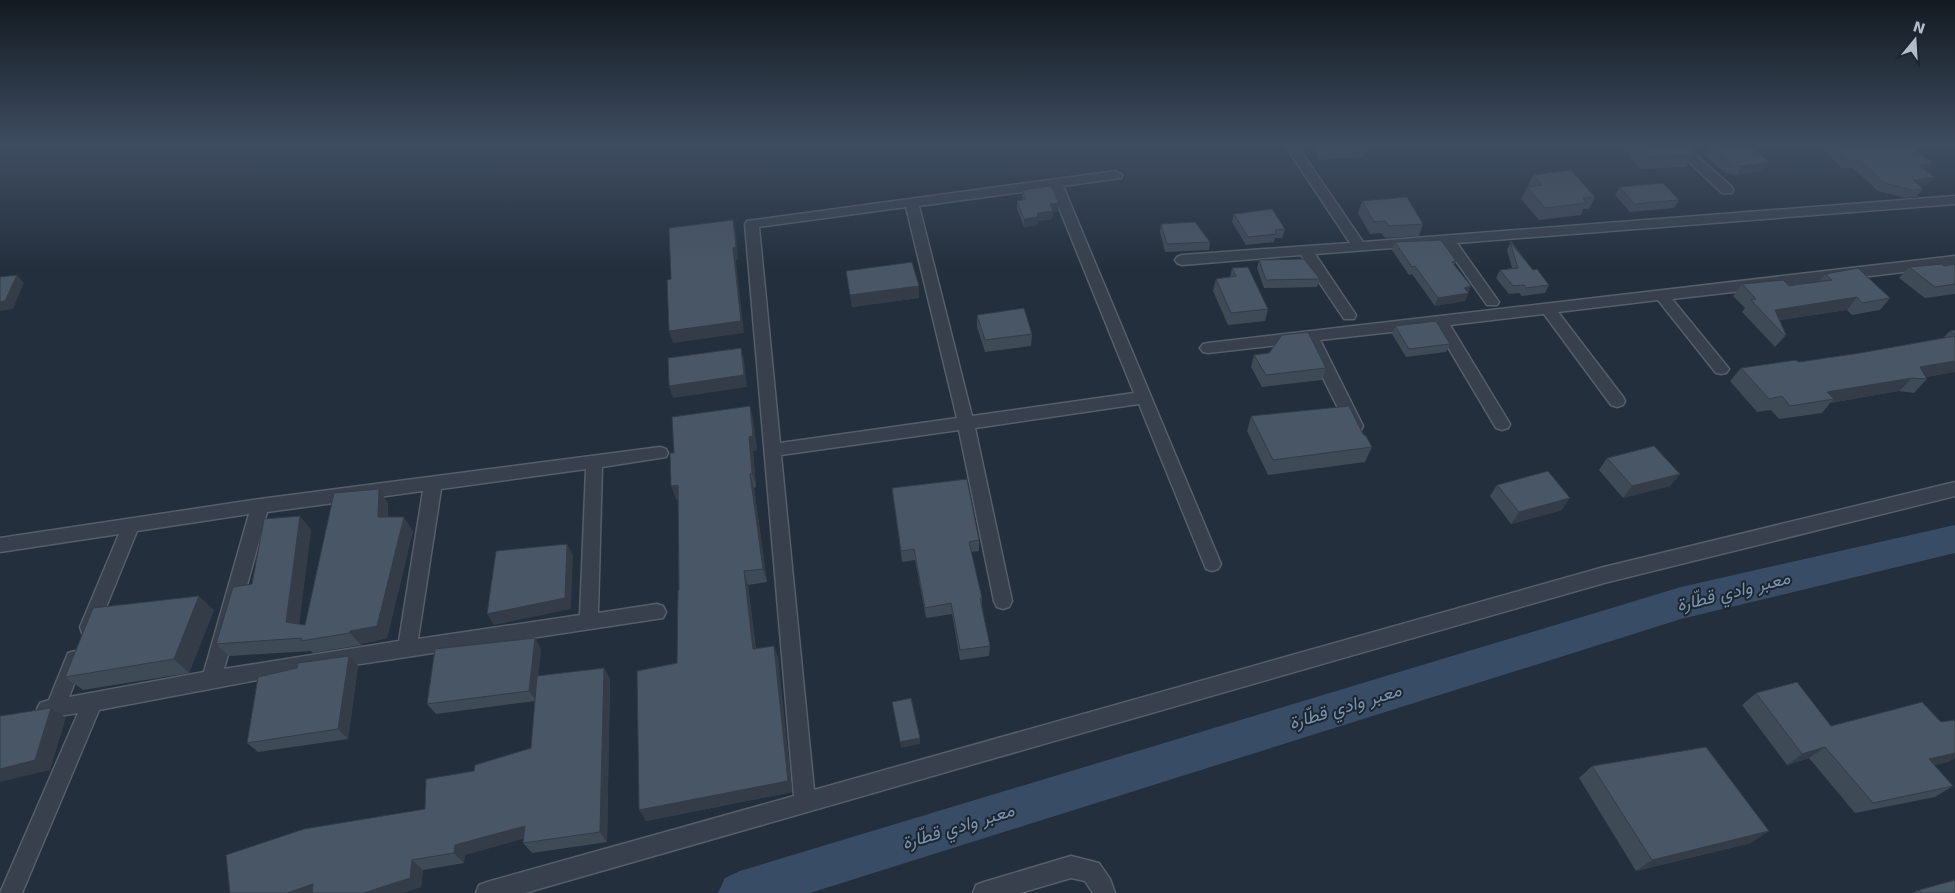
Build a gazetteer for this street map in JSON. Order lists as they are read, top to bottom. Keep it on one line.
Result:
{"water":["معبر وادي قطّارة"],"north":"top"}
